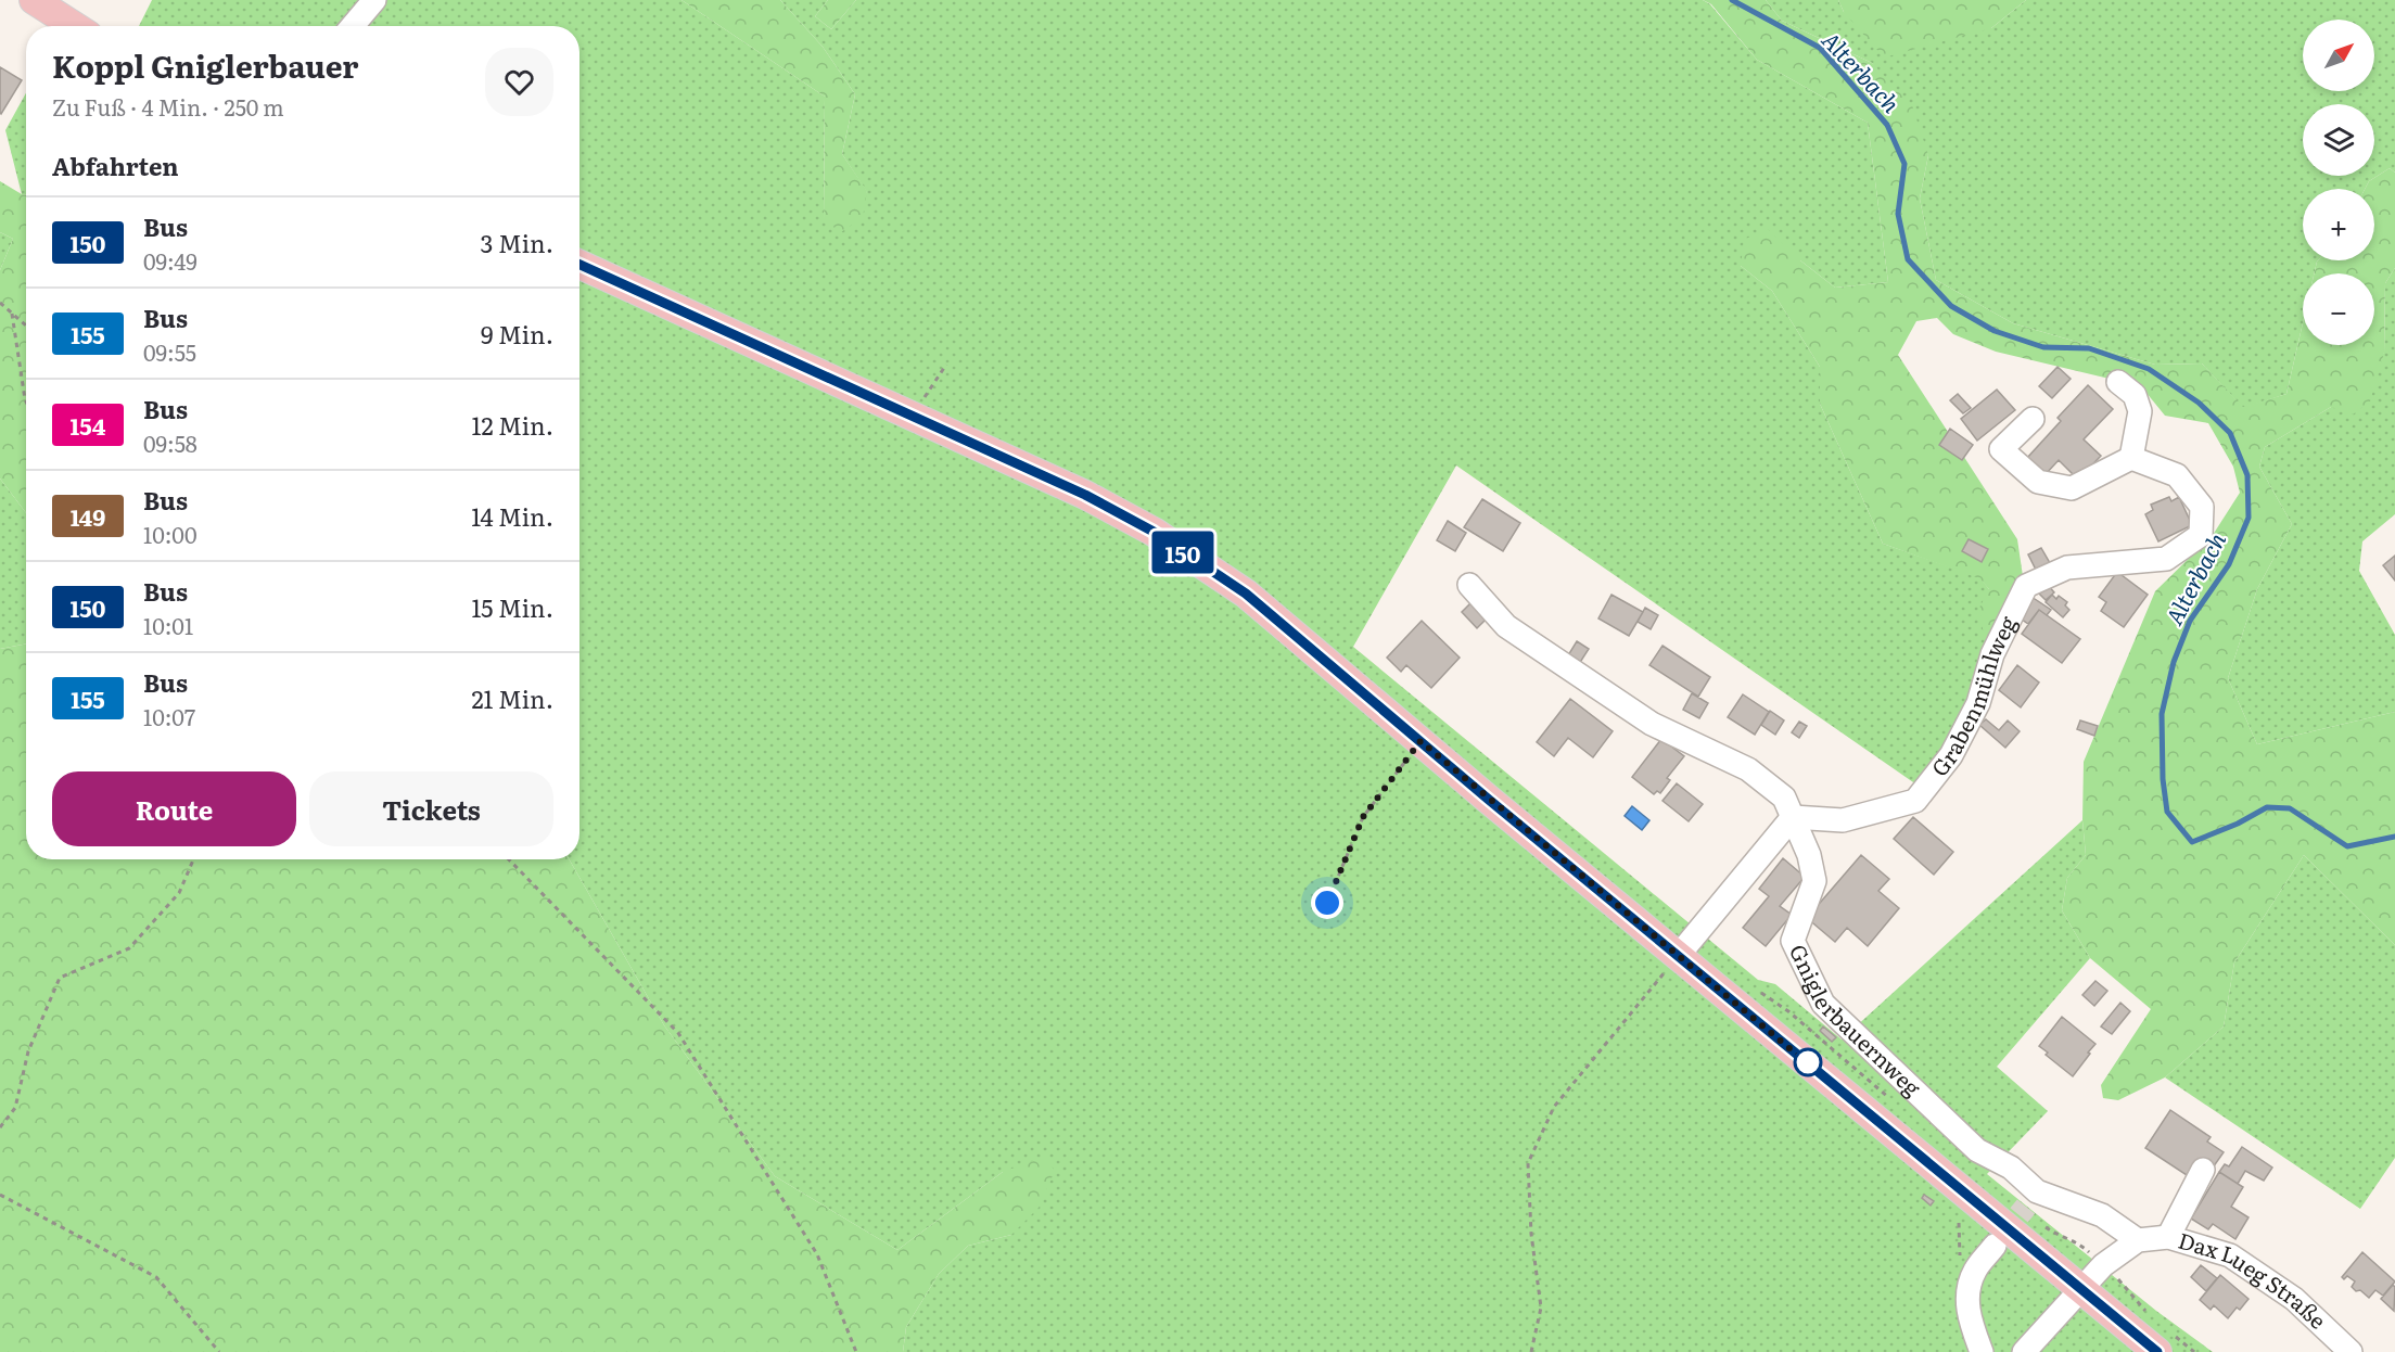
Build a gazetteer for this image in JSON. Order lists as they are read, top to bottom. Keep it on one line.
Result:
{"streets":{"street":["Grabenmühlweg","Gniglerbauernweg","Dax Lueg Straße"]},"crossings":[["Grabenmühlweg","Gniglerbauernweg"],["Gniglerbauernweg","Dax Lueg Straße"]],"water":["Alterbach"],"lines":["bus line 150"],"north":"top right","page":{"on_map":"150","map_buttons":["+","−"],"heading":[["Koppl Gniglerbauer","Zu Fuß · 4 Min. · 250 m"],"Abfahrten"],"list":[{"mark":"150","name":"Bus","note":"09:49","value":"3 Min."},{"mark":"155","name":"Bus","note":"09:55","value":"9 Min."},{"mark":"154","name":"Bus","note":"09:58","value":"12 Min."},{"mark":"149","name":"Bus","note":"10:00","value":"14 Min."},{"mark":"150","name":"Bus","note":"10:01","value":"15 Min."},{"mark":"155","name":"Bus","note":"10:07","value":"21 Min."}],"buttons":["Route","Tickets"]}}
